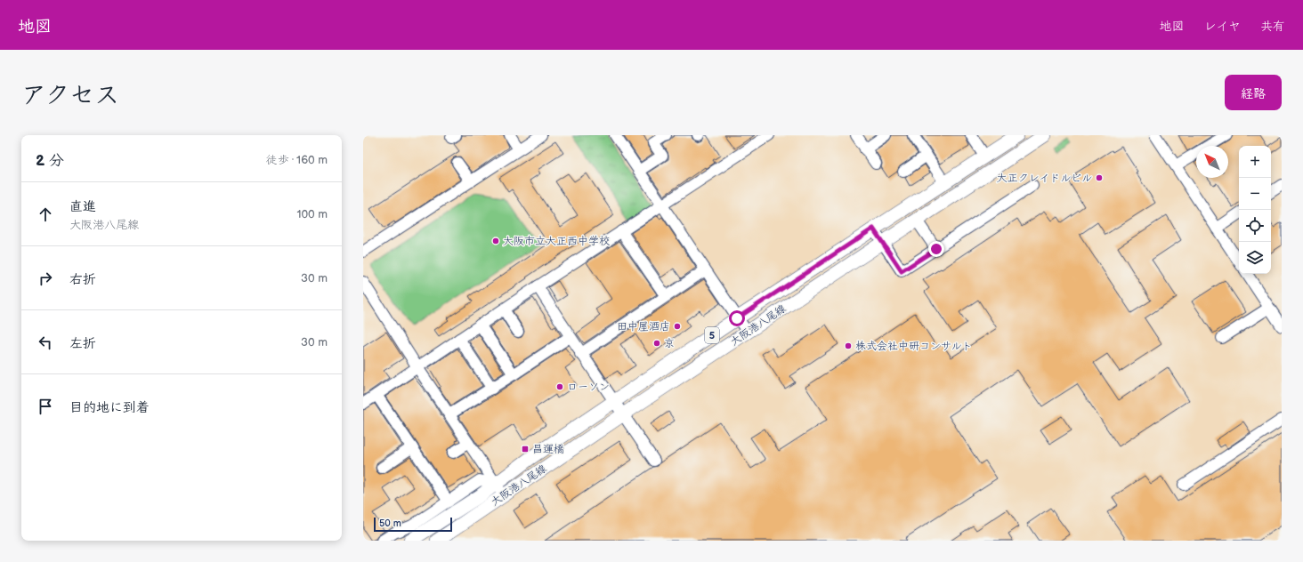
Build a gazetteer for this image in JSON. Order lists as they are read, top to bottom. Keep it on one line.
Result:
{"streets":{"main road":["大阪港八尾線","5"]},"places":{"other":["大正クレイドルビル","大阪市立大正西中学校","田中屋酒店","京","株式会社中研コンサルト","ローソン"],"transit":["昌運橋"]},"scale_bar":"50 m","north":"top left","page":{"header":"地図","nav":["地図","レイヤ","共有"],"title":"アクセス","buttons":"経路","heading":["2 分","徒歩 · 160 m"],"map_buttons":["+","−"],"list":[["直進","大阪港八尾線","100 m"],["右折","30 m"],["左折","30 m"],"目的地に到着"],"scale":"50 m"}}
